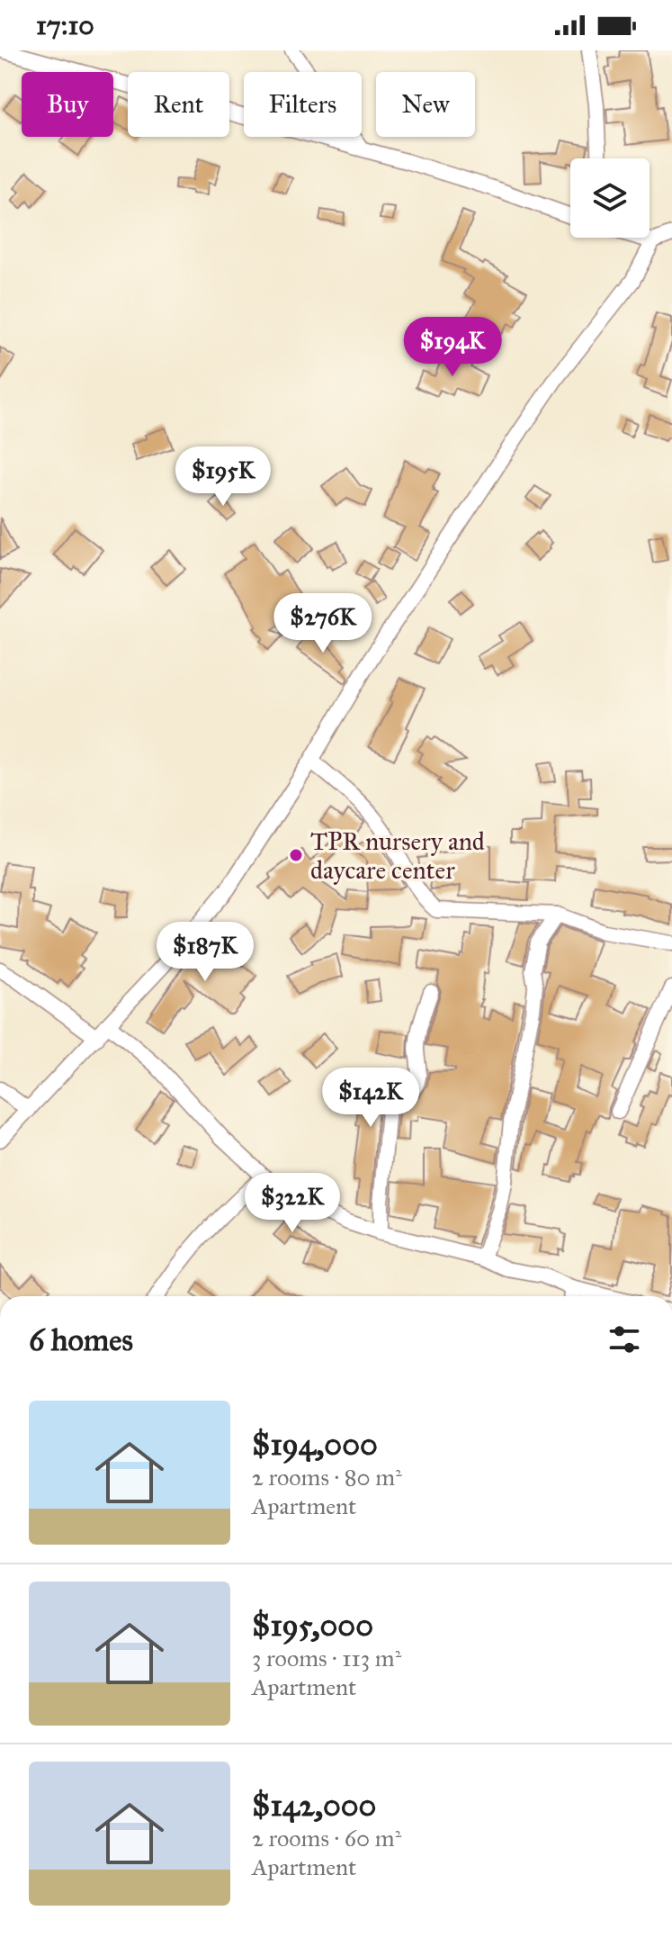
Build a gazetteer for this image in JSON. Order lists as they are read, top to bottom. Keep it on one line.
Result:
{"places":["TPR nursery and daycare center"],"page":{"status":"17:10","chip":["Buy","Rent","Filters","New"],"price":["$194K","$195K","$276K","$187K","$142K","$322K"],"heading":"6 homes","list":[{"name":"$194,000","note":"2 rooms · 80 m² · Apartment"},{"name":"$195,000","note":"3 rooms · 113 m² · Apartment"},{"name":"$142,000","note":"2 rooms · 60 m² · Apartment"}]}}
